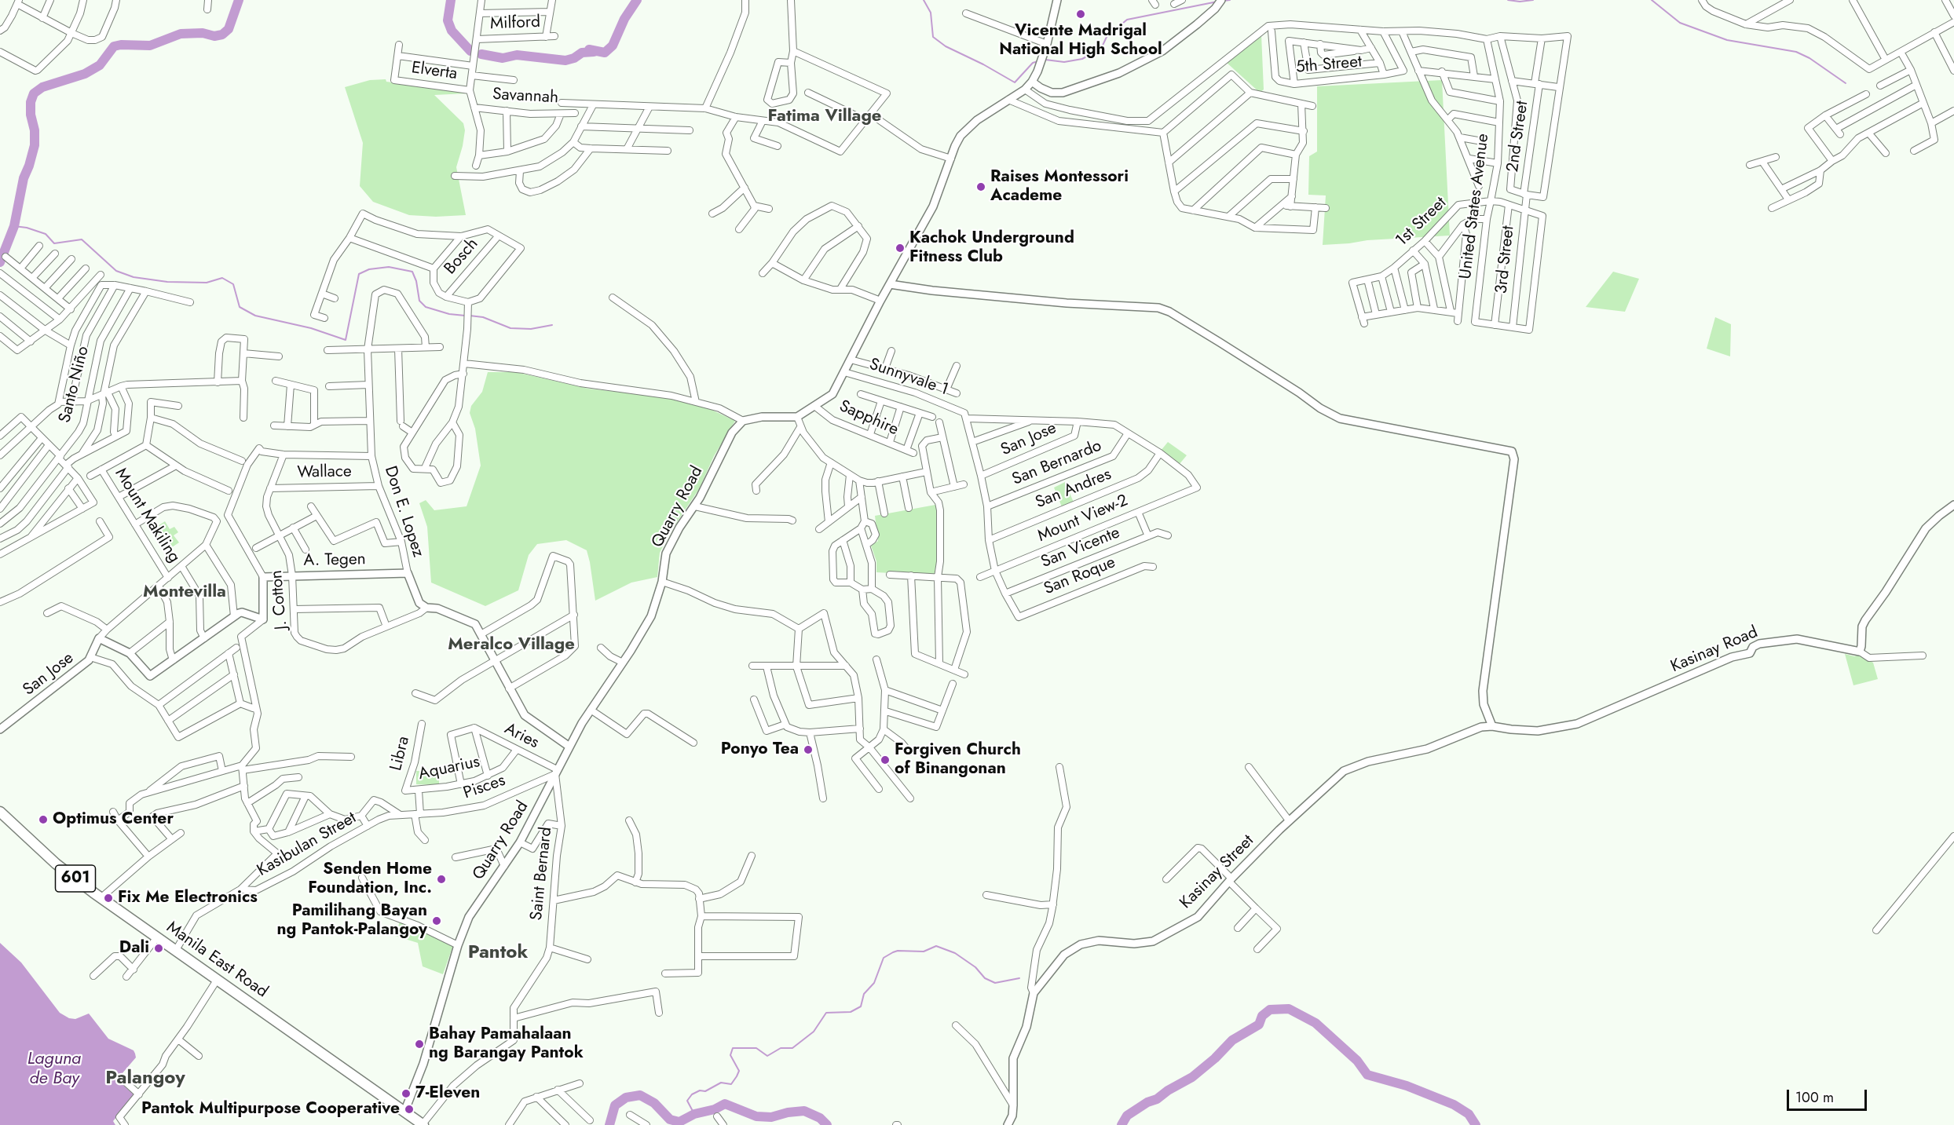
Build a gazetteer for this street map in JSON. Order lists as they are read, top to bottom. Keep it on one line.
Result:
{"streets":{"main road":["601","Manila East Road"],"street":["Milford","5th Street","Elverta","Savannah","2nd Street","United States Avenue","1st Street","Bosch","3rd Street","Sunnyvale 1","Santo Niño","Sapphire","San Jose","San Bernardo","Wallace","San Andres","Quarry Road","Don E. Lopez","Mount Makiling","Mount View-2","San Vicente","A. Tegen","San Roque","J. Cotton","Kasinay Road","Aries","Libra","Aquarius","Pisces","Kasibulan Street","Kasinay Street","Saint Bernard"]},"crossings":[["2nd Street","3rd Street"],["United States Avenue","1st Street"],["1st Street","3rd Street"],["Wallace","Don E. Lopez"],["Wallace","J. Cotton"],["San Andres","Mount View-2"],["Quarry Road","Aries"],["Quarry Road","Pisces"],["Quarry Road","Saint Bernard"],["Quarry Road","Manila East Road"],["Don E. Lopez","A. Tegen"],["Don E. Lopez","J. Cotton"],["San Vicente","San Roque"],["A. Tegen","J. Cotton"],["Kasinay Road","Kasinay Street"],["Aries","Aquarius"],["Aries","Pisces"],["Aries","Saint Bernard"],["Libra","Aquarius"],["Libra","Pisces"],["Libra","Kasibulan Street"],["Pisces","Kasibulan Street"],["Pisces","Saint Bernard"],["Kasibulan Street","Manila East Road"],["Saint Bernard","Manila East Road"]],"districts":["Fatima Village","Montevilla","Meralco Village","Pantok","Palangoy"],"water":["Laguna de Bay"],"places":["Vicente Madrigal National High School","Raises Montessori Academe","Kachok Underground Fitness Club","Ponyo Tea","Forgiven Church of Binangonan","Optimus Center","Senden Home Foundation, Inc.","Fix Me Electronics","Pamilihang Bayan ng Pantok-Palangoy","Dali","Bahay Pamahalaan ng Barangay Pantok","7-Eleven","Pantok Multipurpose Cooperative"],"scale_bar":"100 m"}
